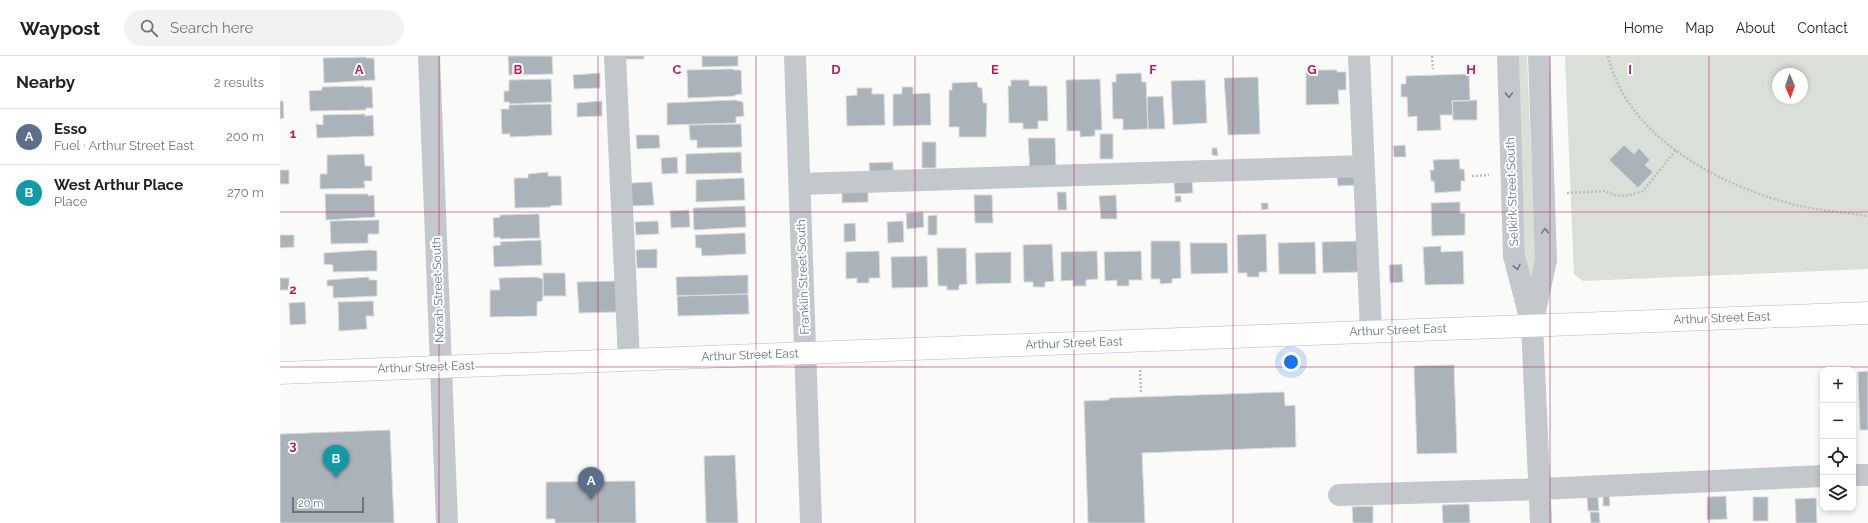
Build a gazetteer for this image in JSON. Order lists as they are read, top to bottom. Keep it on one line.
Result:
{"streets":{"main road":["Arthur Street East"],"street":["Selkirk Street South","Franklin Street South","Norah Street South"]},"crossings":[["Selkirk Street South","Arthur Street East"],["Franklin Street South","Arthur Street East"],["Norah Street South","Arthur Street East"]],"scale_bar":"20 m","north":"bottom","page":{"header":"Waypost","search":"Search here","nav":["Home","Map","About","Contact"],"heading":["Nearby","2 results"],"list":[{"mark":"A","name":"Esso","note":"Fuel · Arthur Street East","value":"200 m"},{"mark":"B","name":"West Arthur Place","note":"Place","value":"270 m"}],"map_buttons":["+","−"],"pins":["B","A"],"scale":"20 m"},"grid":{"columns":["A","B","C","D","E","F","G","H","I"],"rows":["1","2","3"]}}
